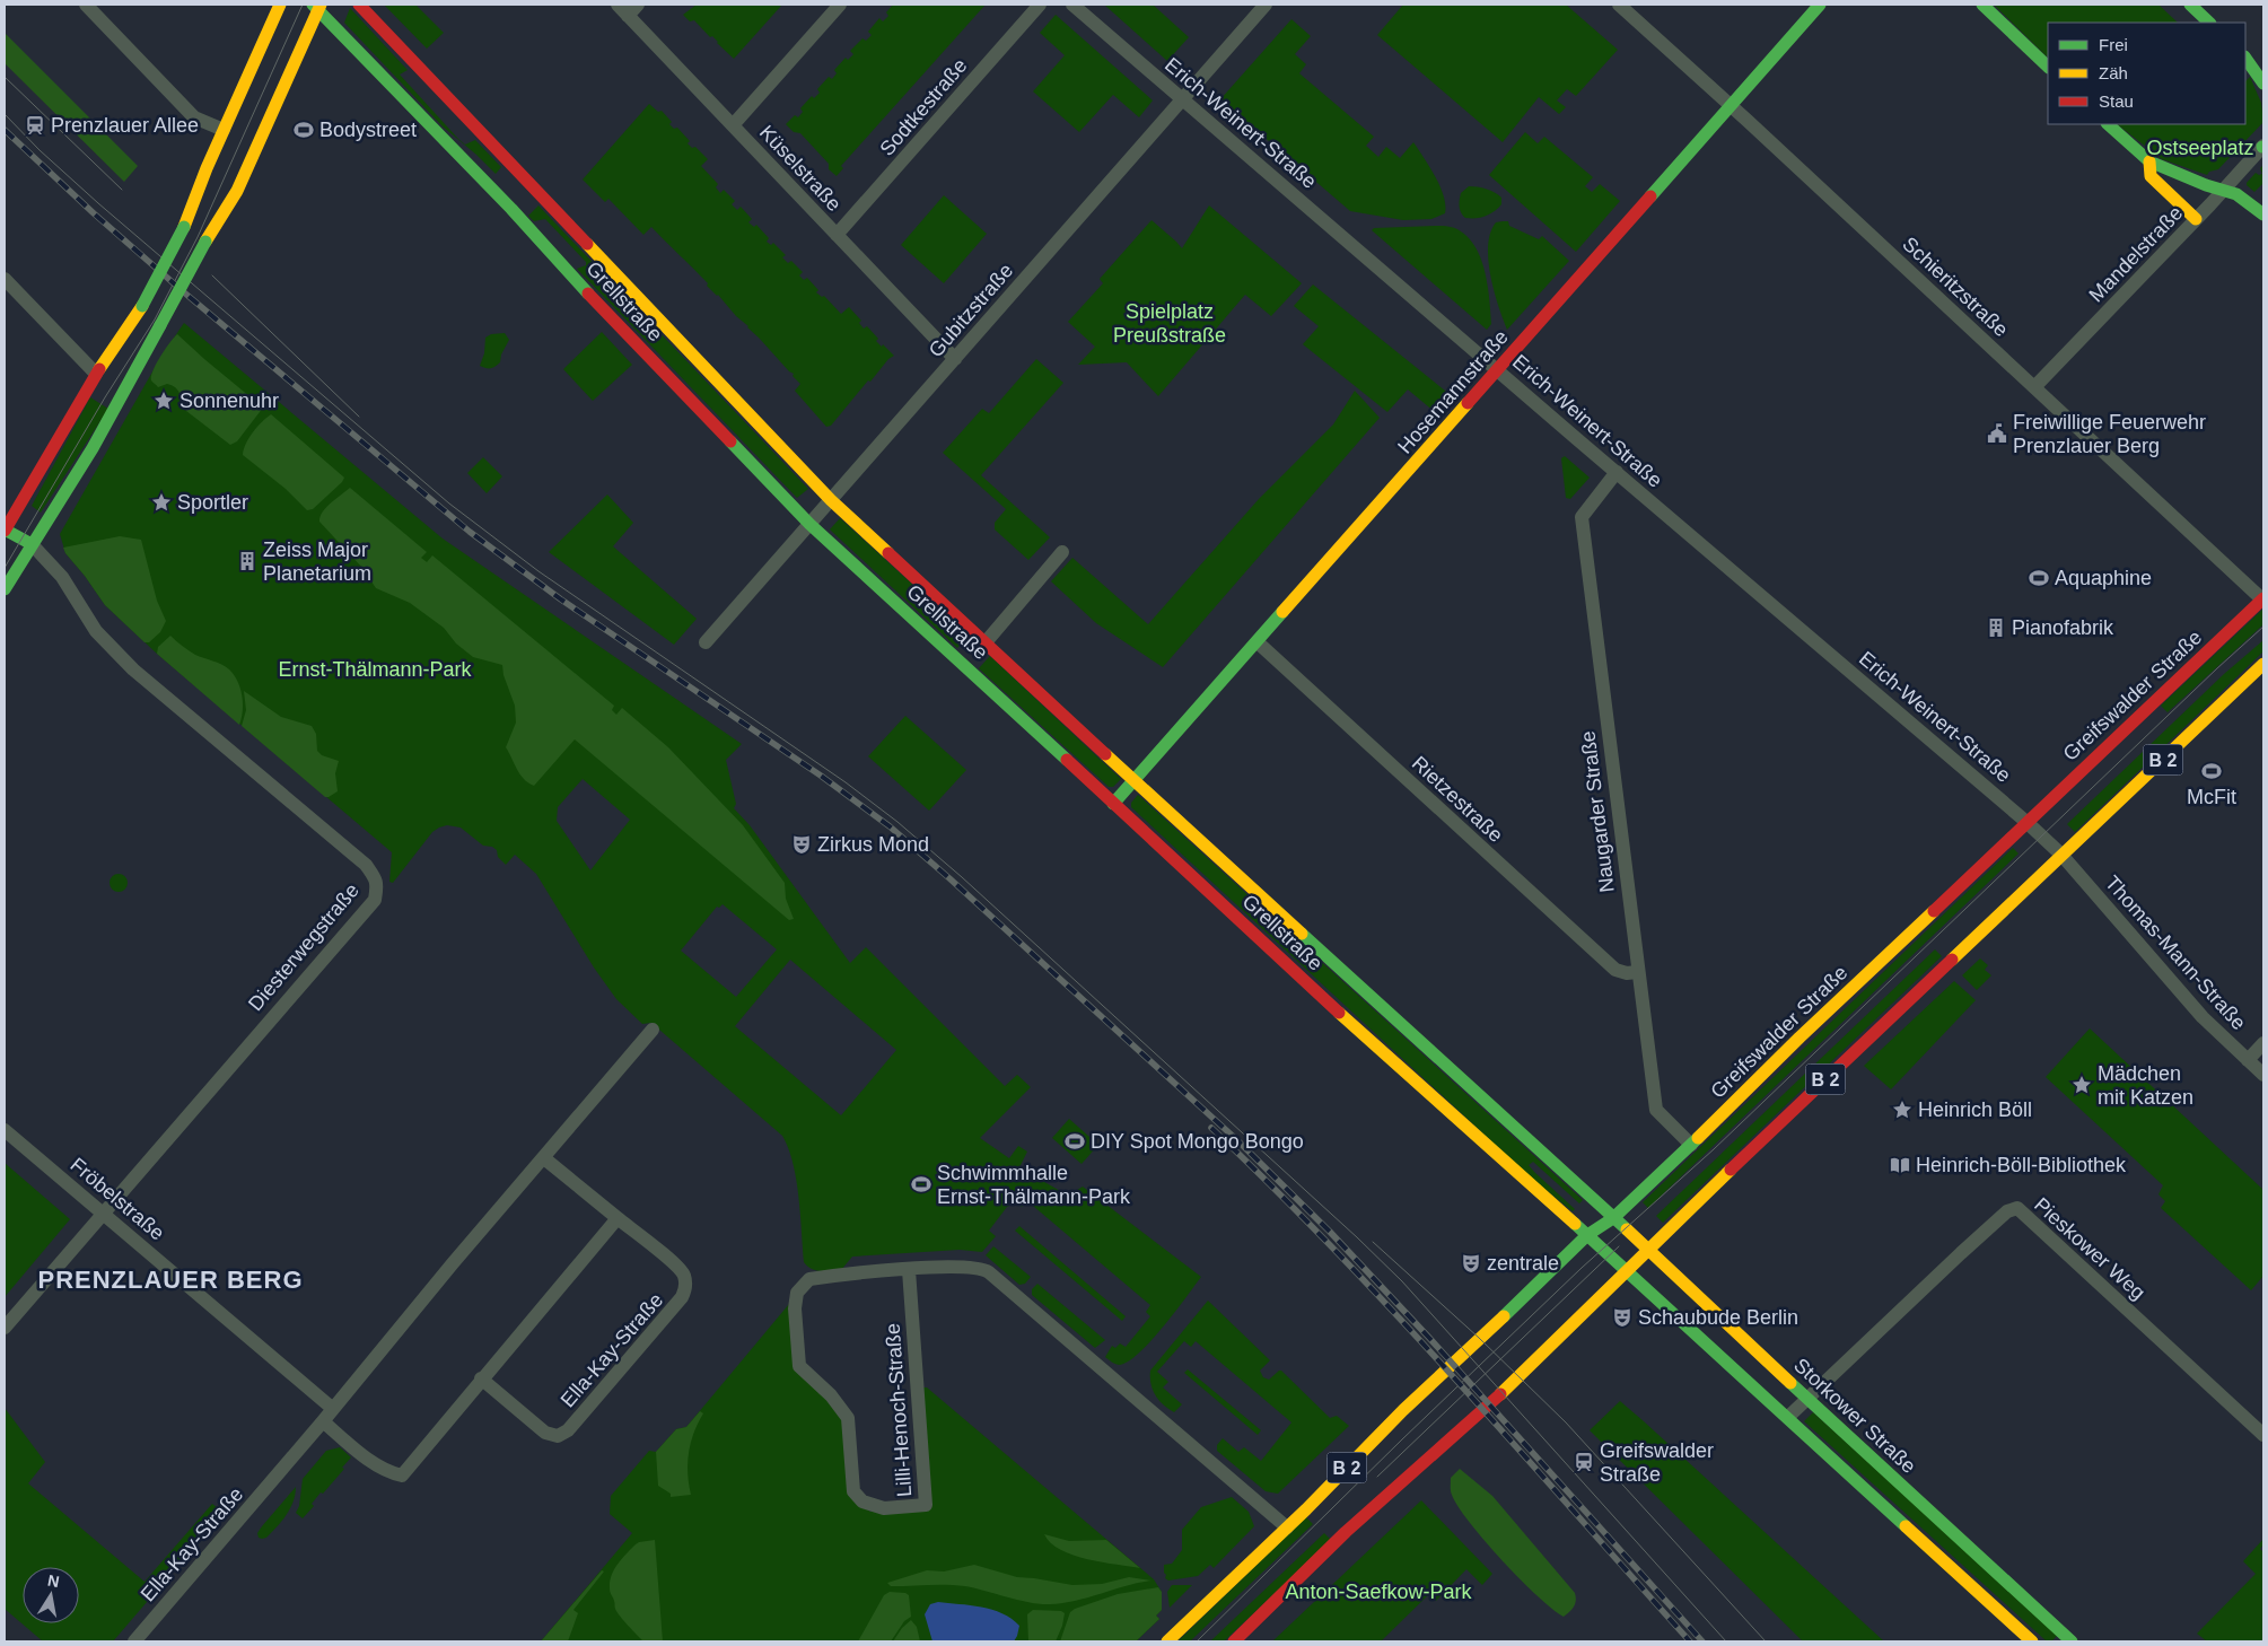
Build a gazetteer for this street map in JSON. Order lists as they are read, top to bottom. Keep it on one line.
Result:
{"streets":{"street":["Sodtkestraße","Erich-Weinert-Straße","Küselstraße","Mandelstraße","Schieritzstraße","Grellstraße","Gubitzstraße","Hosemannstraße","Greifswalder Straße","B 2","Rietzestraße","Naugarder Straße","Diesterwegstraße","Thomas-Mann-Straße","Fröbelstraße","Pieskower Weg","Ella-Kay-Straße","Lilli-Henoch-Straße","Storkower Straße"]},"crossings":[["Sodtkestraße","Küselstraße"],["Erich-Weinert-Straße","Gubitzstraße"],["Erich-Weinert-Straße","Hosemannstraße"],["Erich-Weinert-Straße","Greifswalder Straße"],["Erich-Weinert-Straße","Naugarder Straße"],["Küselstraße","Gubitzstraße"],["Mandelstraße","Schieritzstraße"],["Schieritzstraße","Hosemannstraße"],["Schieritzstraße","Greifswalder Straße"],["Grellstraße","Gubitzstraße"],["Grellstraße","Hosemannstraße"],["Grellstraße","Greifswalder Straße"],["Grellstraße","Storkower Straße"],["Hosemannstraße","Rietzestraße"],["Greifswalder Straße","Naugarder Straße"],["Greifswalder Straße","Lilli-Henoch-Straße"],["Greifswalder Straße","Storkower Straße"],["B 2","Thomas-Mann-Straße"],["B 2","Storkower Straße"],["Rietzestraße","Naugarder Straße"],["Diesterwegstraße","Fröbelstraße"],["Fröbelstraße","Ella-Kay-Straße"],["Pieskower Weg","Storkower Straße"]],"districts":["PRENZLAUER BERG"],"parks":["Ostseeplatz","Spielplatz Preußstraße","Ernst-Thälmann-Park","Anton-Saefkow-Park"],"places":{"station":["Prenzlauer Allee","Greifswalder Straße"],"sports":["Bodystreet","Aquaphine","McFit","DIY Spot Mongo Bongo","Schwimmhalle Ernst-Thälmann-Park"],"place":["Sonnenuhr","Sportler","Mädchen mit Katzen","Heinrich Böll"],"public building":["Freiwillige Feuerwehr Prenzlauer Berg"],"building":["Zeiss Major Planetarium","Pianofabrik"],"theatre":["Zirkus Mond","zentrale","Schaubude Berlin"],"library":["Heinrich-Böll-Bibliothek"]},"legend":["Frei","Zäh","Stau"],"north":"top"}
